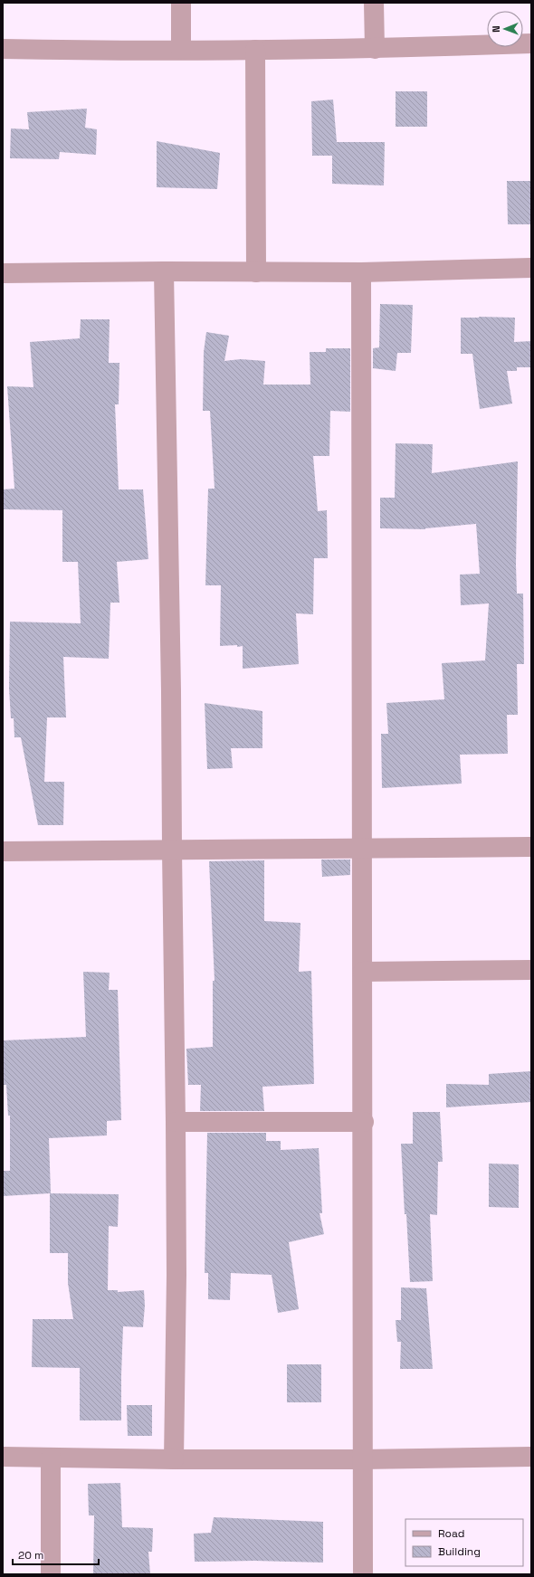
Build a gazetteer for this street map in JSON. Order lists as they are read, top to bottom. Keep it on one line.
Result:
{"legend":["Road","Building"],"scale_bar":"20 m","north":"left"}
